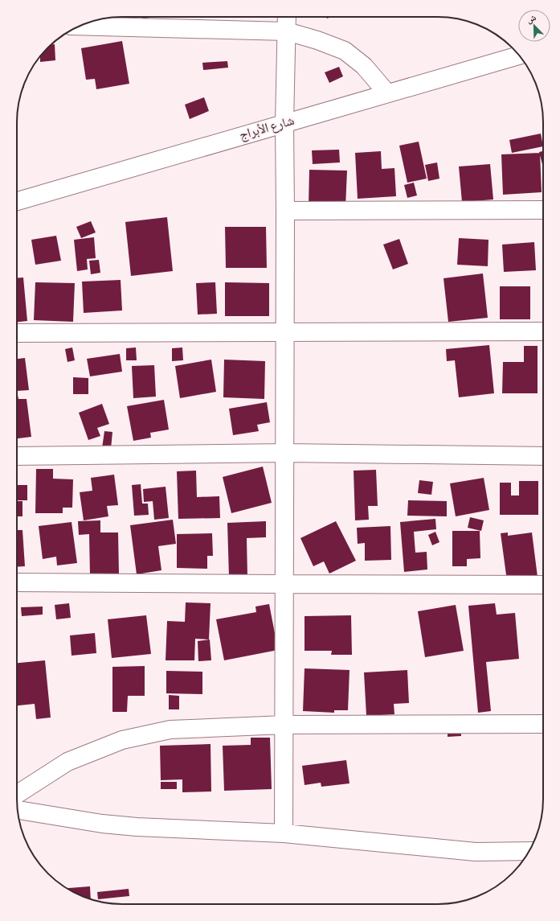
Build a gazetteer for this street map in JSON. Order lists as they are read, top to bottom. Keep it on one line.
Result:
{"streets":{"street":["شارع الأبراج"]},"north":"top left"}
